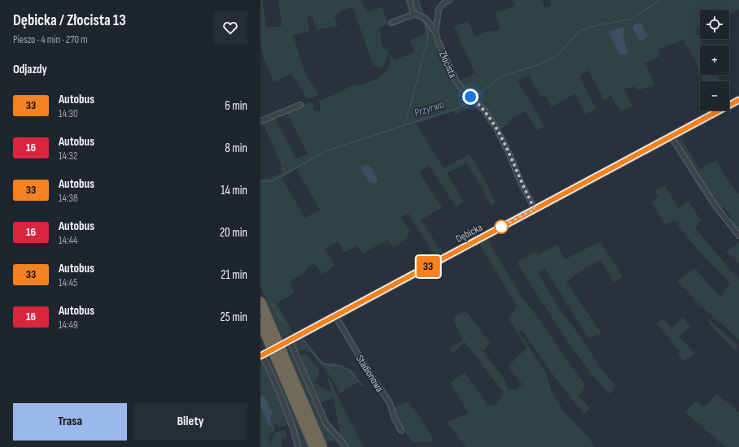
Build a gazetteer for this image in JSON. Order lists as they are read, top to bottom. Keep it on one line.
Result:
{"streets":{"street":["Złocista","Dębicka","Stadionowa"]},"crossings":[["Złocista","Dębicka"],["Dębicka","Stadionowa"]],"water":["Przyrwa"],"lines":["bus line 33"],"page":{"heading":[["Dębicka / Złocista 13","Pieszo · 4 min · 270 m"],"Odjazdy"],"on_map":"33","map_buttons":["+","−"],"list":[{"mark":"33","name":"Autobus","note":"14:30","value":"6 min"},{"mark":"16","name":"Autobus","note":"14:32","value":"8 min"},{"mark":"33","name":"Autobus","note":"14:38","value":"14 min"},{"mark":"16","name":"Autobus","note":"14:44","value":"20 min"},{"mark":"33","name":"Autobus","note":"14:45","value":"21 min"},{"mark":"16","name":"Autobus","note":"14:49","value":"25 min"}],"buttons":["Trasa","Bilety"]}}
